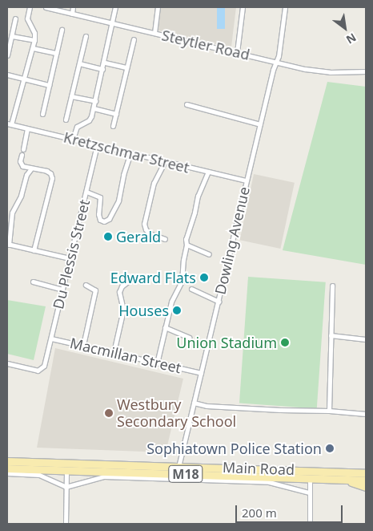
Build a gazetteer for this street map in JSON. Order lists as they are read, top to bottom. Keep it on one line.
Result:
{"streets":{"main road":["Main Road","M18"],"street":["Steytler Road","Kretzschmar Street","Dowling Avenue","Du Plessis Street","Macmillan Street"]},"crossings":[["Steytler Road","Dowling Avenue"],["Kretzschmar Street","Dowling Avenue"],["Kretzschmar Street","Du Plessis Street"],["Dowling Avenue","Macmillan Street"],["Dowling Avenue","Main Road"],["Du Plessis Street","Macmillan Street"]],"places":["Gerald","Edward Flats","Houses","Union Stadium","Westbury Secondary School","Sophiatown Police Station"],"scale_bar":"200 m","north":"bottom right"}
